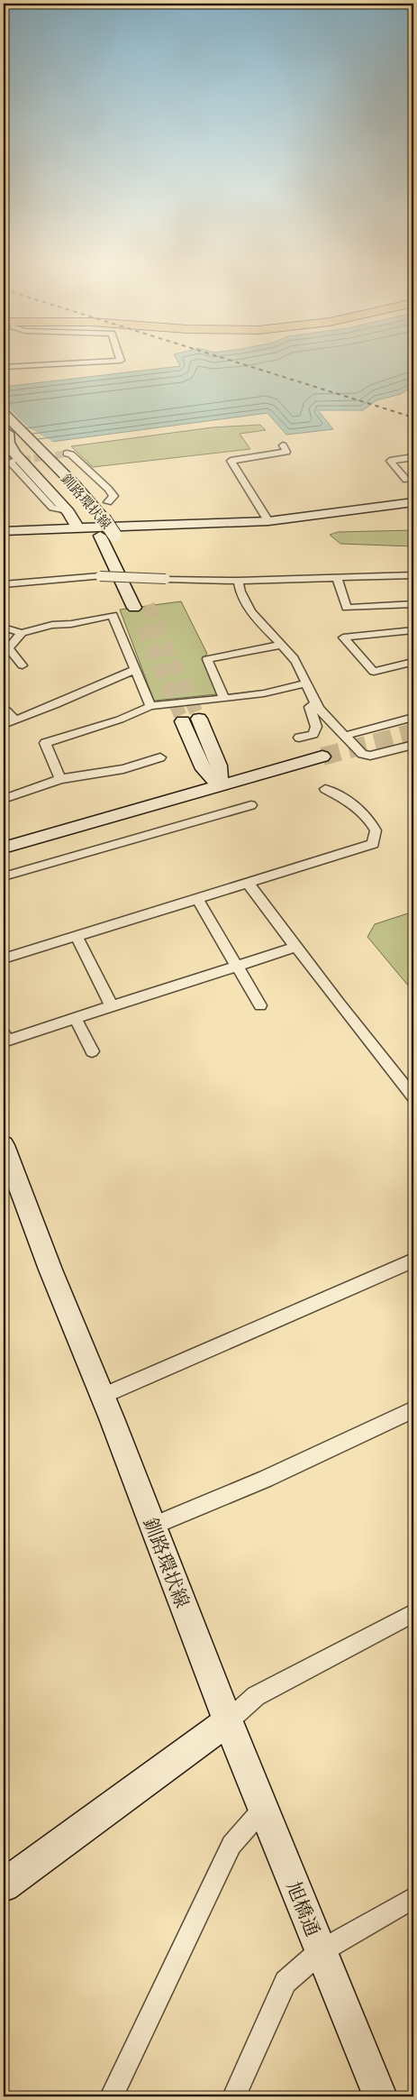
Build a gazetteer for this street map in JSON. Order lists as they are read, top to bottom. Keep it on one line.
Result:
{"streets":{"street":["釧路環状線","旭橋通"]},"crossings":[["釧路環状線","旭橋通"]]}
